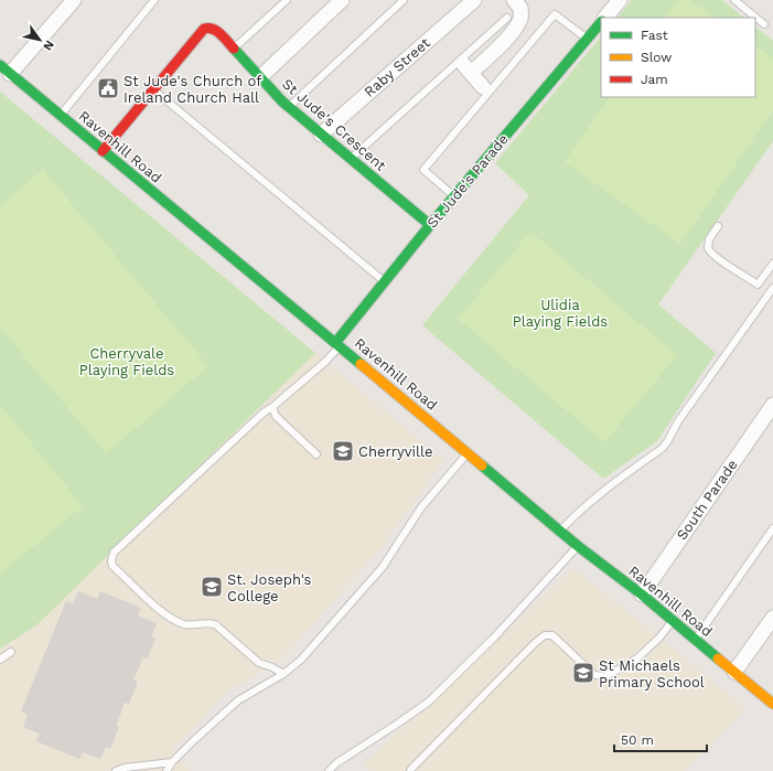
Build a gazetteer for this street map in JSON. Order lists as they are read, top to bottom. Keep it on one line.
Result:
{"streets":{"main road":["St Jude's Crescent","Ravenhill Road","St Jude's Parade"],"street":["Raby Street","South Parade"]},"crossings":[["Raby Street","St Jude's Crescent"],["St Jude's Crescent","Ravenhill Road"],["St Jude's Crescent","St Jude's Parade"],["Ravenhill Road","St Jude's Parade"],["Ravenhill Road","South Parade"]],"parks":["Ulidia Playing Fields","Cherryvale Playing Fields"],"places":{"public building":["St Jude's Church of Ireland Church Hall"],"school or university":["Cherryville","St. Joseph's College","St Michaels Primary School"]},"legend":["Fast","Slow","Jam"],"scale_bar":"50 m","north":"bottom right"}
